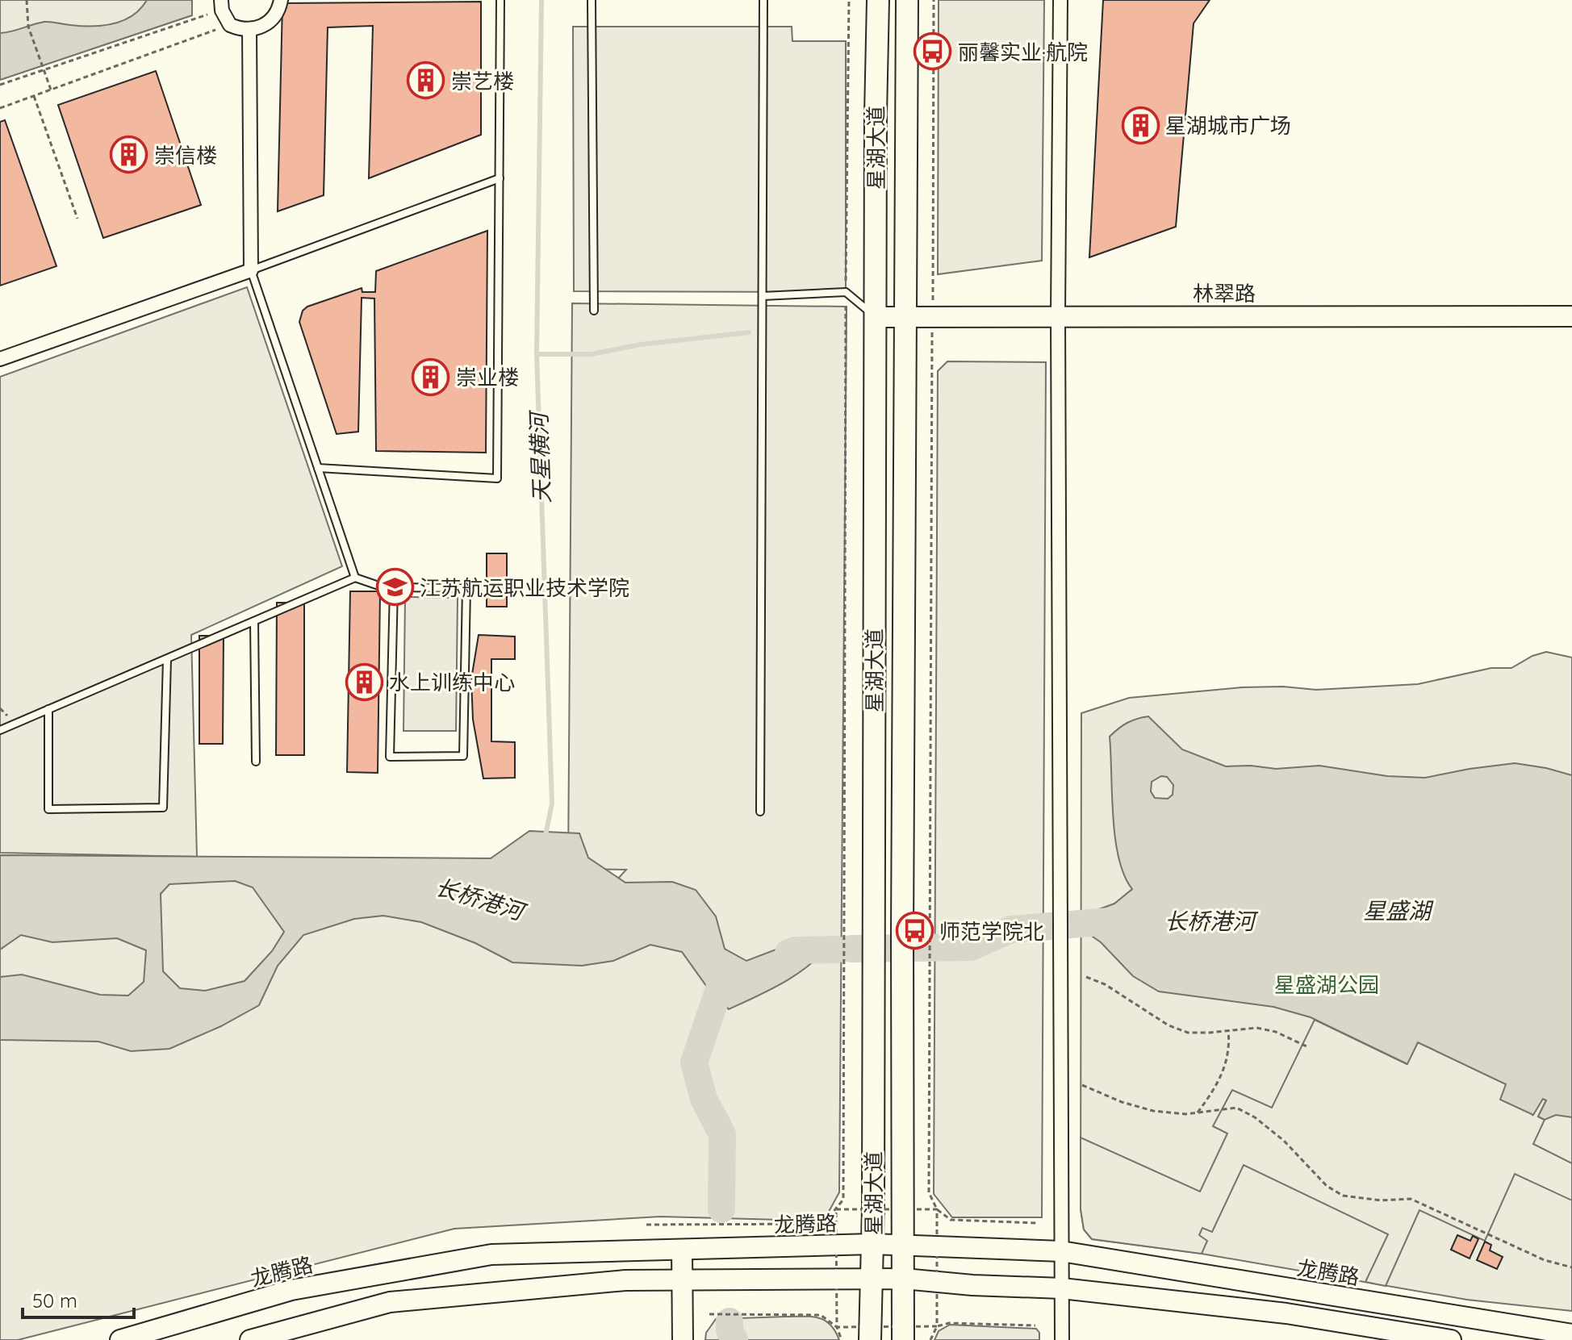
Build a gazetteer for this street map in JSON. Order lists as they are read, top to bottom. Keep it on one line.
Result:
{"streets":{"main road":["星湖大道","林翠路","龙腾路"]},"crossings":[["星湖大道","林翠路"],["星湖大道","龙腾路"]],"water":["天星横河","长桥港河","星盛湖"],"parks":["星盛湖公园"],"places":{"bus stop":["丽馨实业·航院","师范学院北"],"building":["崇艺楼","星湖城市广场","崇信楼","崇业楼","水上训练中心"],"school or university":["江苏航运职业技术学院"]},"scale_bar":"50 m"}
